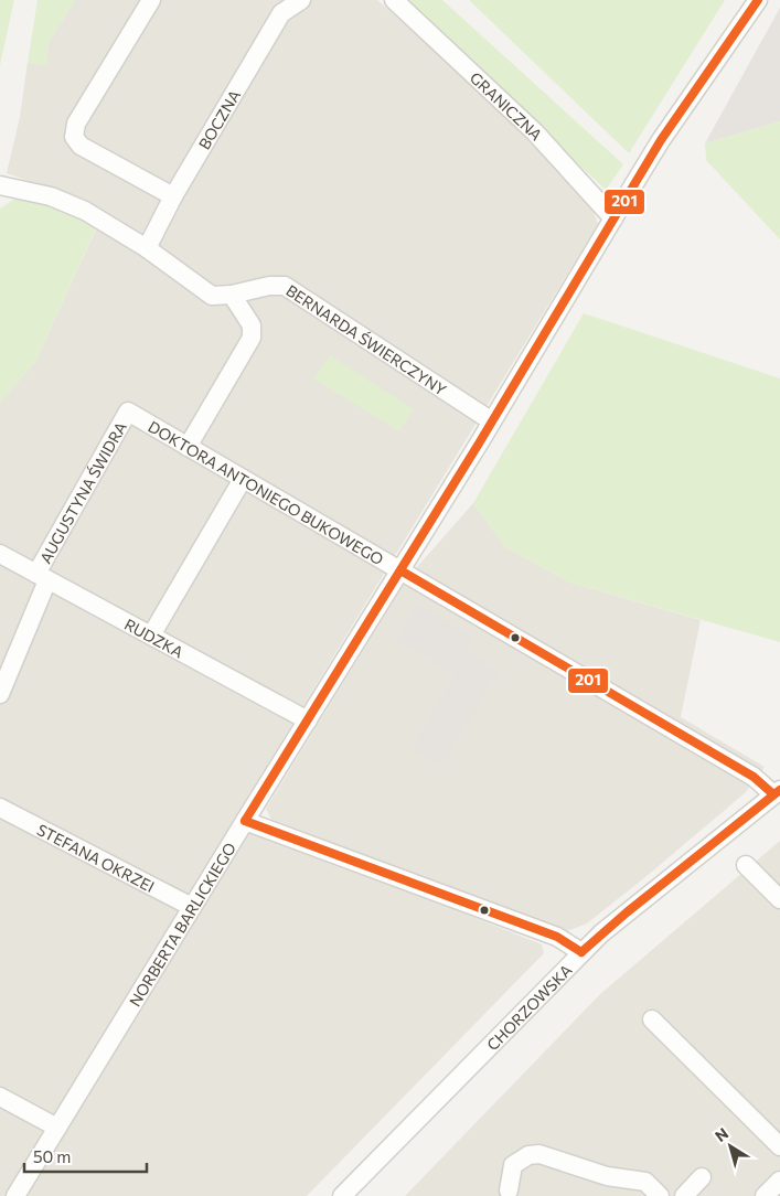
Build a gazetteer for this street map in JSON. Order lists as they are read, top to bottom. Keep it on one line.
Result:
{"streets":{"street":["GRANICZNA","BOCZNA","BERNARDA ŚWIERCZYNY","AUGUSTYNA ŚWIDRA","DOKTORA ANTONIEGO BUKOWEGO","RUDZKA","STEFANA OKRZEI","NORBERTA BARLICKIEGO","CHORZOWSKA"]},"crossings":[["GRANICZNA","NORBERTA BARLICKIEGO"],["BOCZNA","BERNARDA ŚWIERCZYNY"],["BERNARDA ŚWIERCZYNY","NORBERTA BARLICKIEGO"],["AUGUSTYNA ŚWIDRA","DOKTORA ANTONIEGO BUKOWEGO"],["AUGUSTYNA ŚWIDRA","RUDZKA"],["DOKTORA ANTONIEGO BUKOWEGO","NORBERTA BARLICKIEGO"],["DOKTORA ANTONIEGO BUKOWEGO","CHORZOWSKA"],["RUDZKA","NORBERTA BARLICKIEGO"],["STEFANA OKRZEI","NORBERTA BARLICKIEGO"]],"lines":["transit line 201"],"scale_bar":"50 m","north":"top left"}
